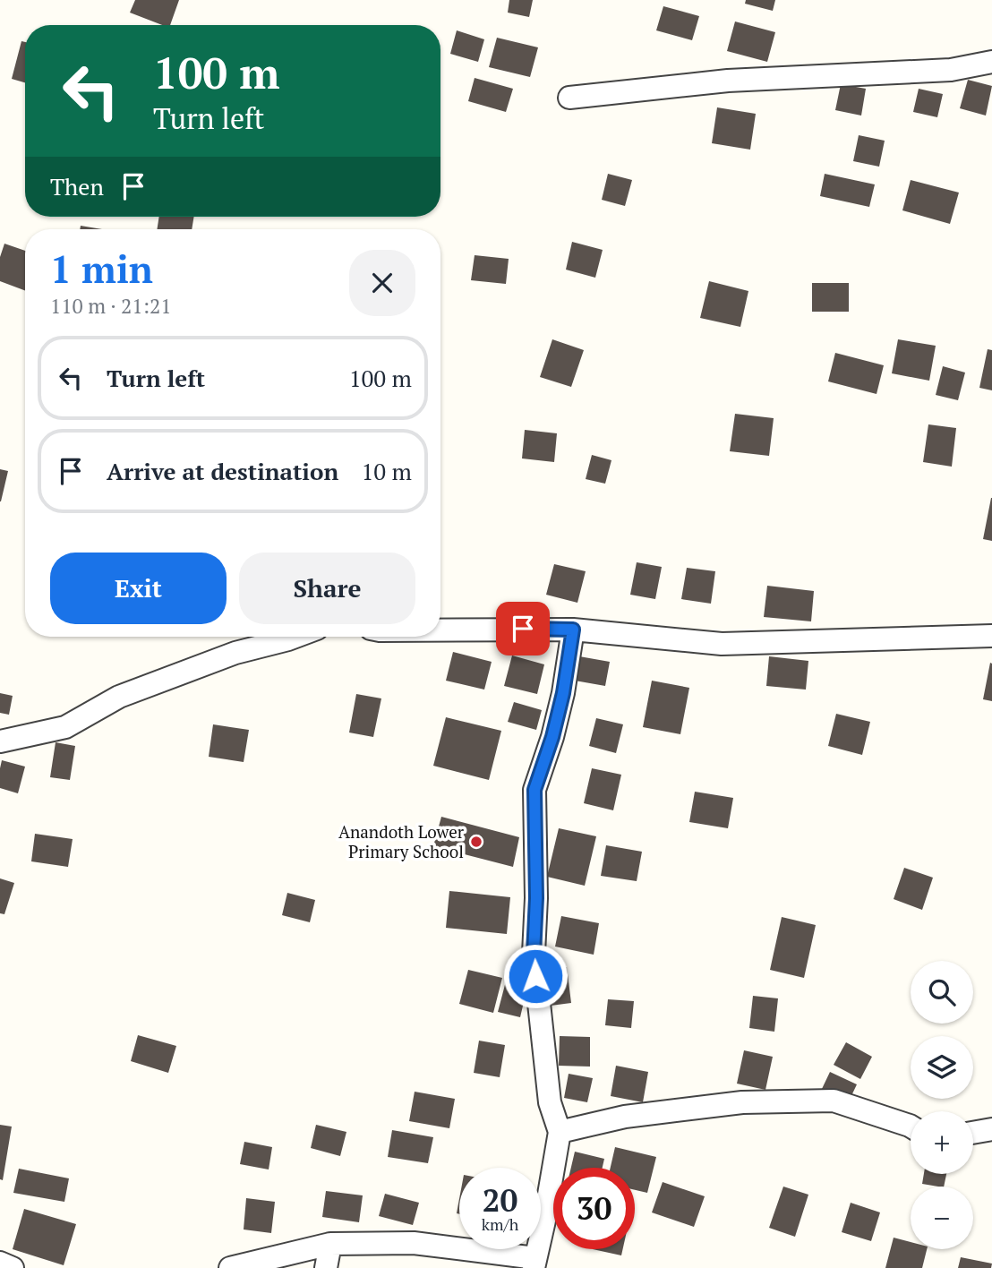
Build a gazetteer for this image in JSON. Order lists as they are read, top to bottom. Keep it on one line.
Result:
{"places":["Anandoth Lower Primary School"],"page":{"turn":["100 m","Turn left"],"then":"Then","heading":["1 min","110 m · 21:21"],"list":[{"name":"Turn left","value":"100 m"},{"name":"Arrive at destination","value":"10 m"}],"buttons":["Exit","Share"],"map_buttons":["+","−"],"speed":"20 km/h","limit":"30"}}
